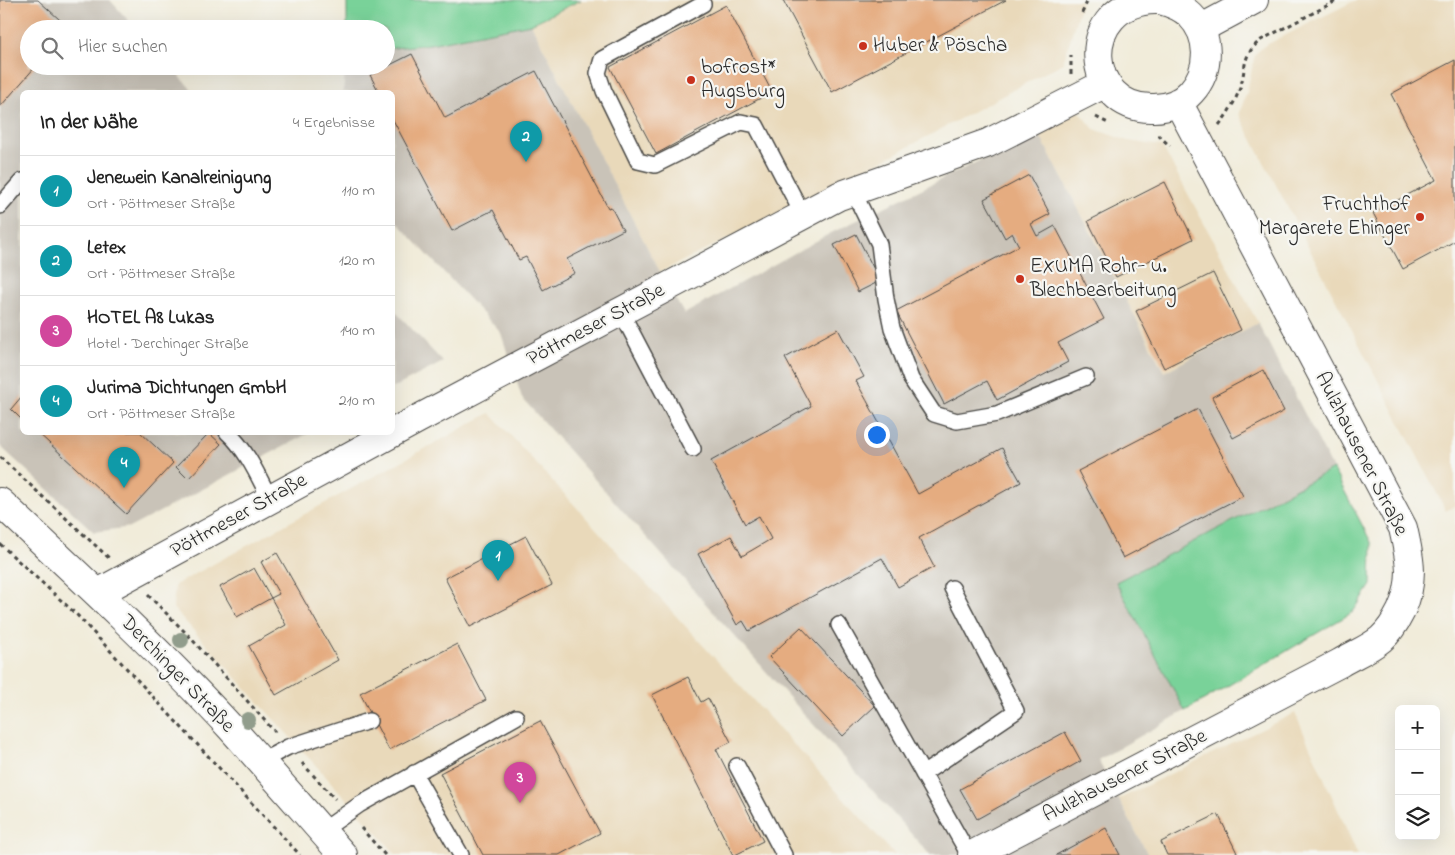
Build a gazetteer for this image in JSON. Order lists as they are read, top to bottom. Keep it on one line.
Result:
{"streets":{"street":["Pöttmeser Straße","Aulzhausener Straße","Derchinger Straße"]},"crossings":[["Pöttmeser Straße","Derchinger Straße"]],"places":["Huber & Pöscha","bofrost* Augsburg","Fruchthof Margarete Ehinger","EXUMA Rohr- u. Blechbearbeitung"],"page":{"search":"Hier suchen","heading":["In der Nähe","4 Ergebnisse"],"pins":["2","4","1","3"],"list":[{"mark":"1","name":"Jenewein Kanalreinigung","note":"Ort · Pöttmeser Straße","value":"110 m"},{"mark":"2","name":"Letex","note":"Ort · Pöttmeser Straße","value":"120 m"},{"mark":"3","name":"HOTEL A8 Lukas","note":"Hotel · Derchinger Straße","value":"140 m"},{"mark":"4","name":"Jurima Dichtungen GmbH","note":"Ort · Pöttmeser Straße","value":"210 m"}],"map_buttons":["+","−"]}}
